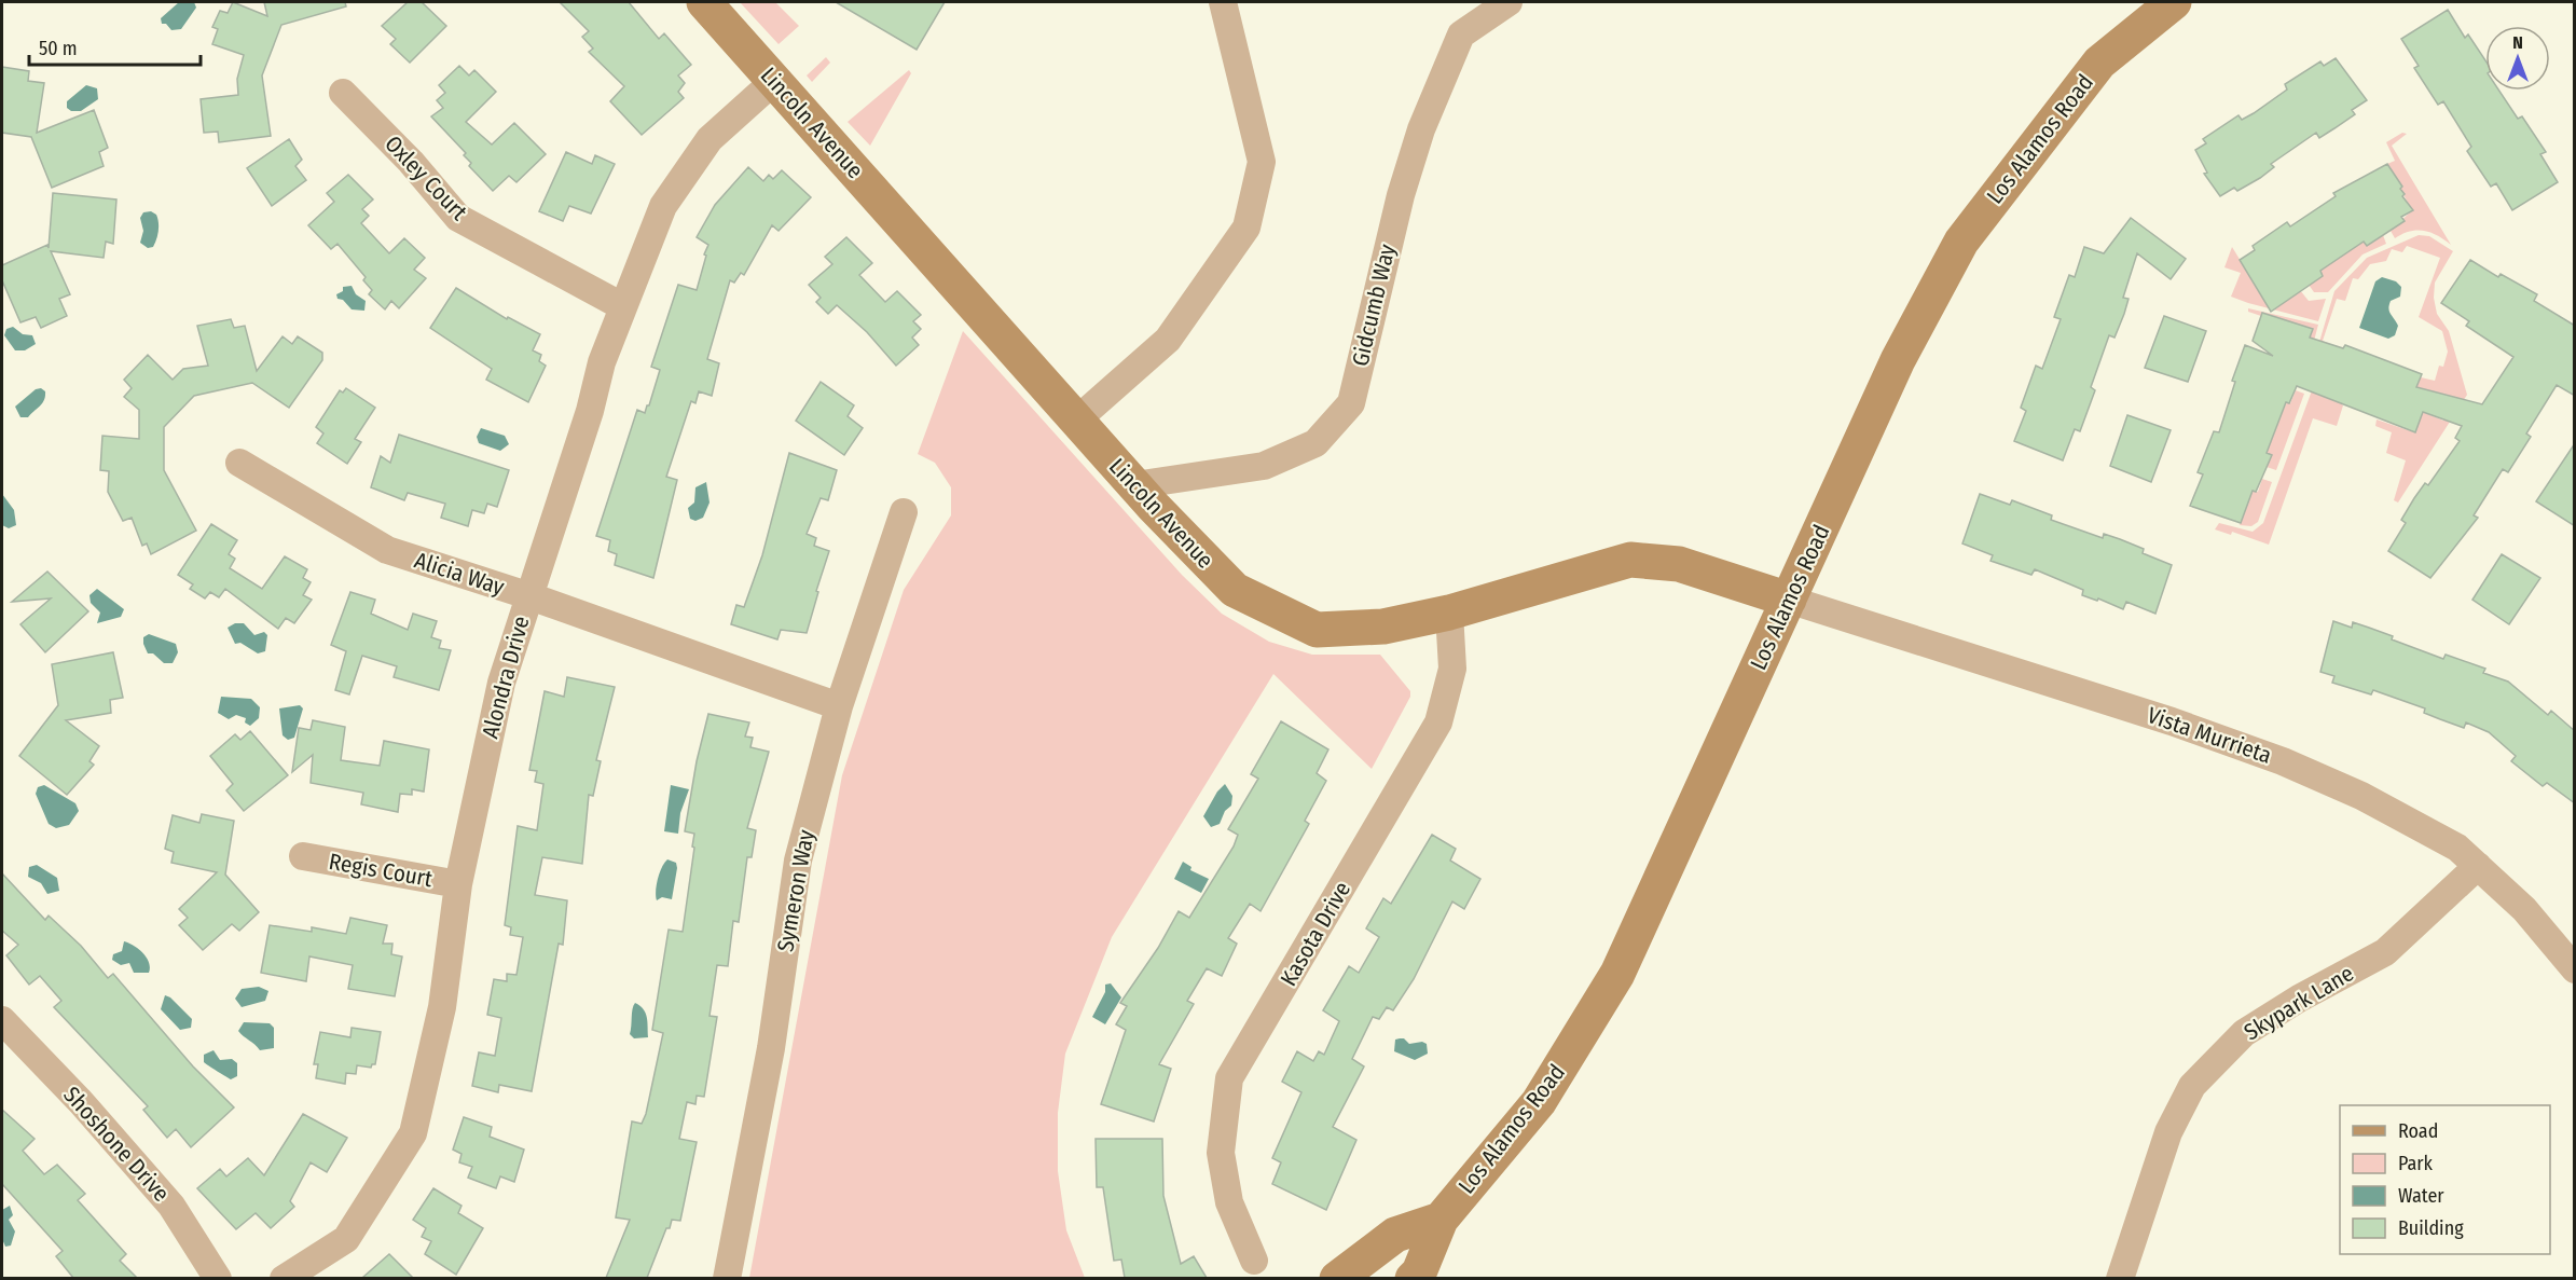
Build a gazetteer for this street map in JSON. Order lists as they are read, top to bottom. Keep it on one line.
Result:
{"streets":{"main road":["Lincoln Avenue","Los Alamos Road"],"street":["Oxley Court","Gidcumb Way","Alicia Way","Alondra Drive","Vista Murrieta","Regis Court","Symeron Way","Kasota Drive","Skypark Lane","Shoshone Drive"]},"crossings":[["Lincoln Avenue","Los Alamos Road"],["Lincoln Avenue","Gidcumb Way"],["Lincoln Avenue","Alondra Drive"],["Lincoln Avenue","Vista Murrieta"],["Lincoln Avenue","Kasota Drive"],["Los Alamos Road","Vista Murrieta"],["Oxley Court","Alondra Drive"],["Alicia Way","Alondra Drive"],["Alicia Way","Symeron Way"],["Alondra Drive","Regis Court"],["Vista Murrieta","Skypark Lane"]],"legend":["Road","Park","Water","Building"],"scale_bar":"50 m","north":"top"}
